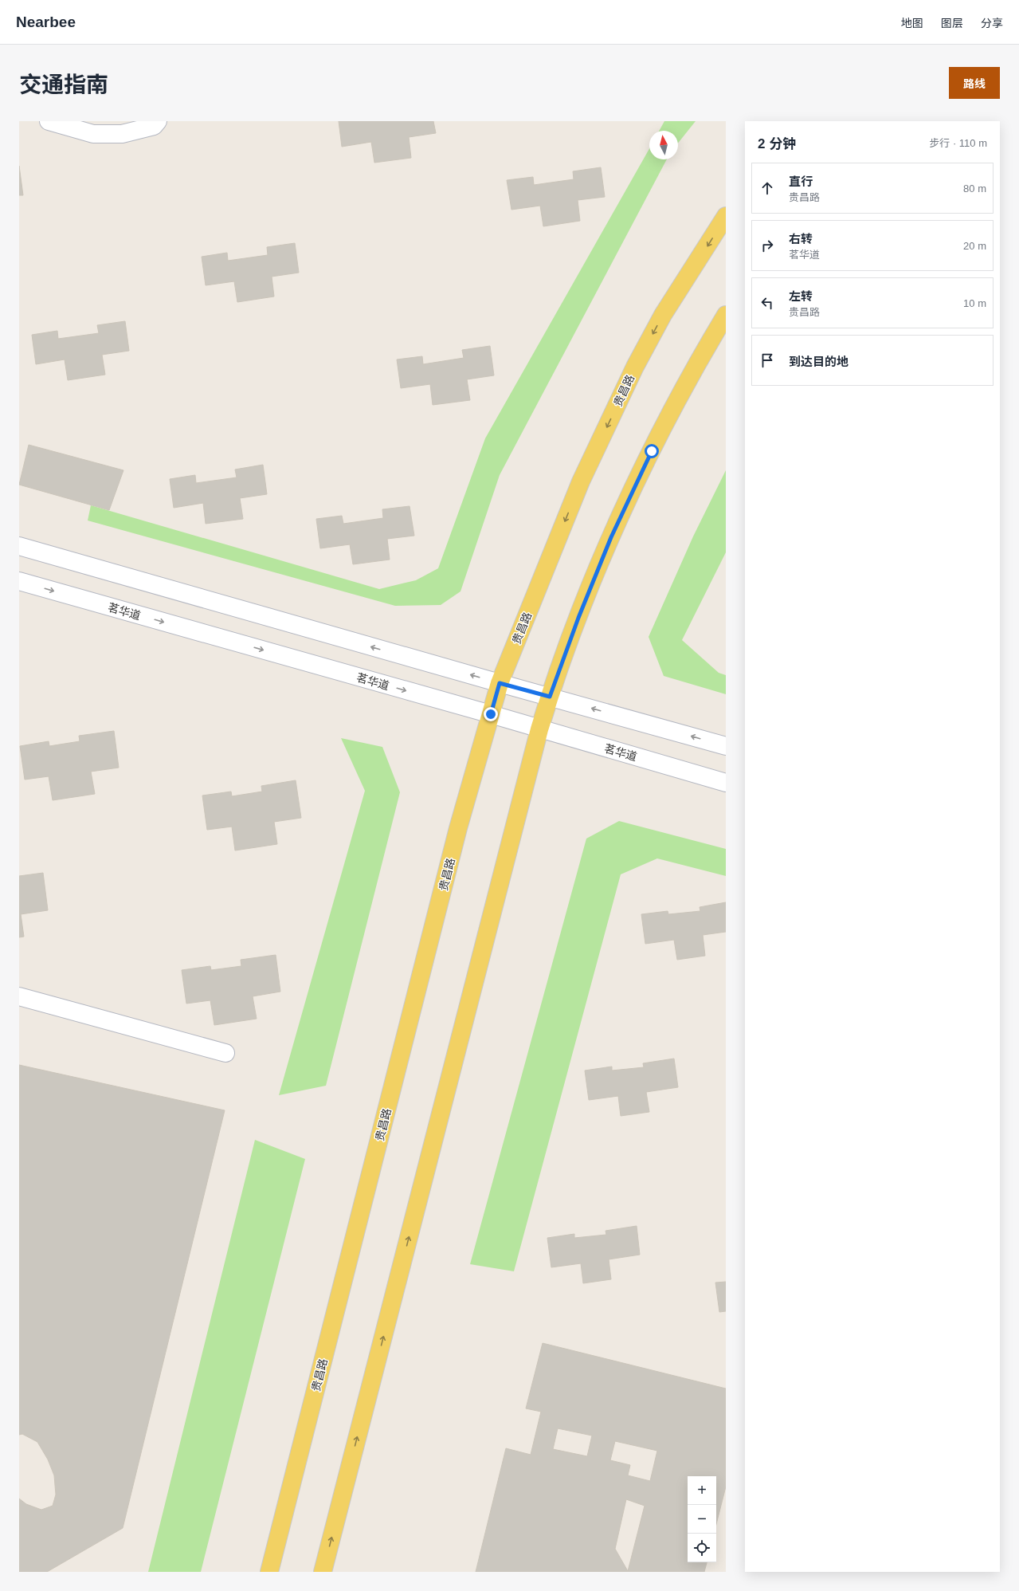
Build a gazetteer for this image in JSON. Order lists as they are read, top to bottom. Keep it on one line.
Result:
{"streets":{"main road":["贵昌路"],"street":["茗华道"]},"crossings":[["贵昌路","茗华道"]],"north":"top","page":{"header":"Nearbee","nav":["地图","图层","分享"],"title":"交通指南","buttons":"路线","heading":["2 分钟","步行 · 110 m"],"list":[["直行","贵昌路","80 m"],["右转","茗华道","20 m"],["左转","贵昌路","10 m"],"到达目的地"],"map_buttons":["+","−"]}}
